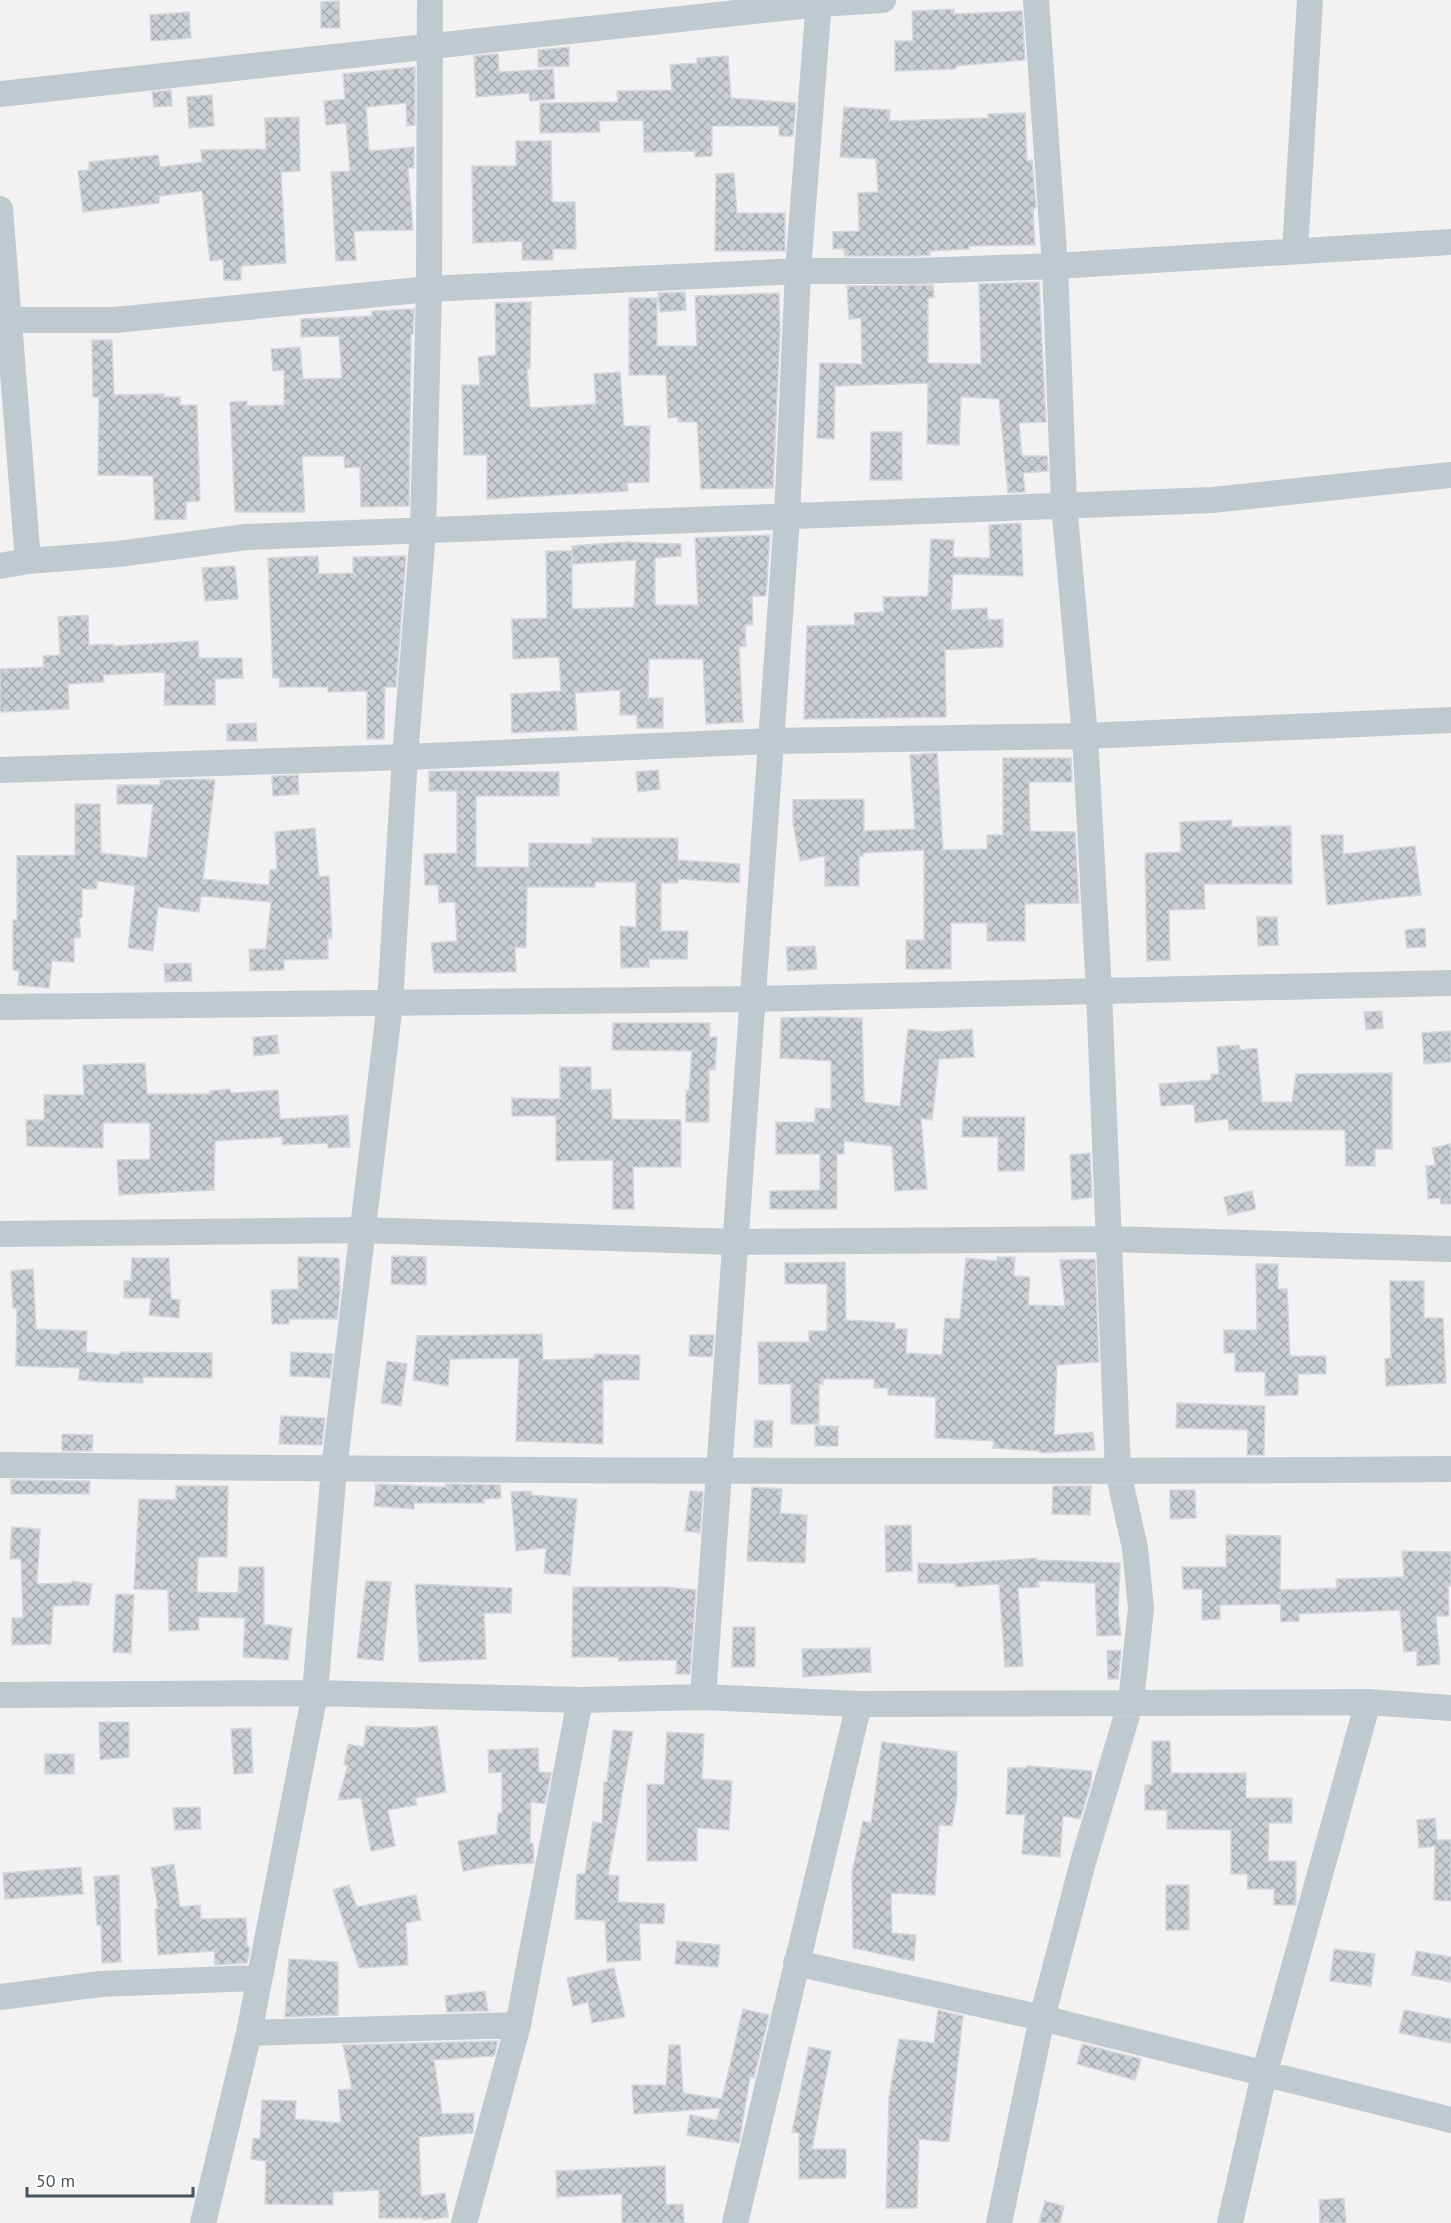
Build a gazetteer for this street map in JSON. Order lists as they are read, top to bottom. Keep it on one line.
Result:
{"scale_bar":"50 m"}
